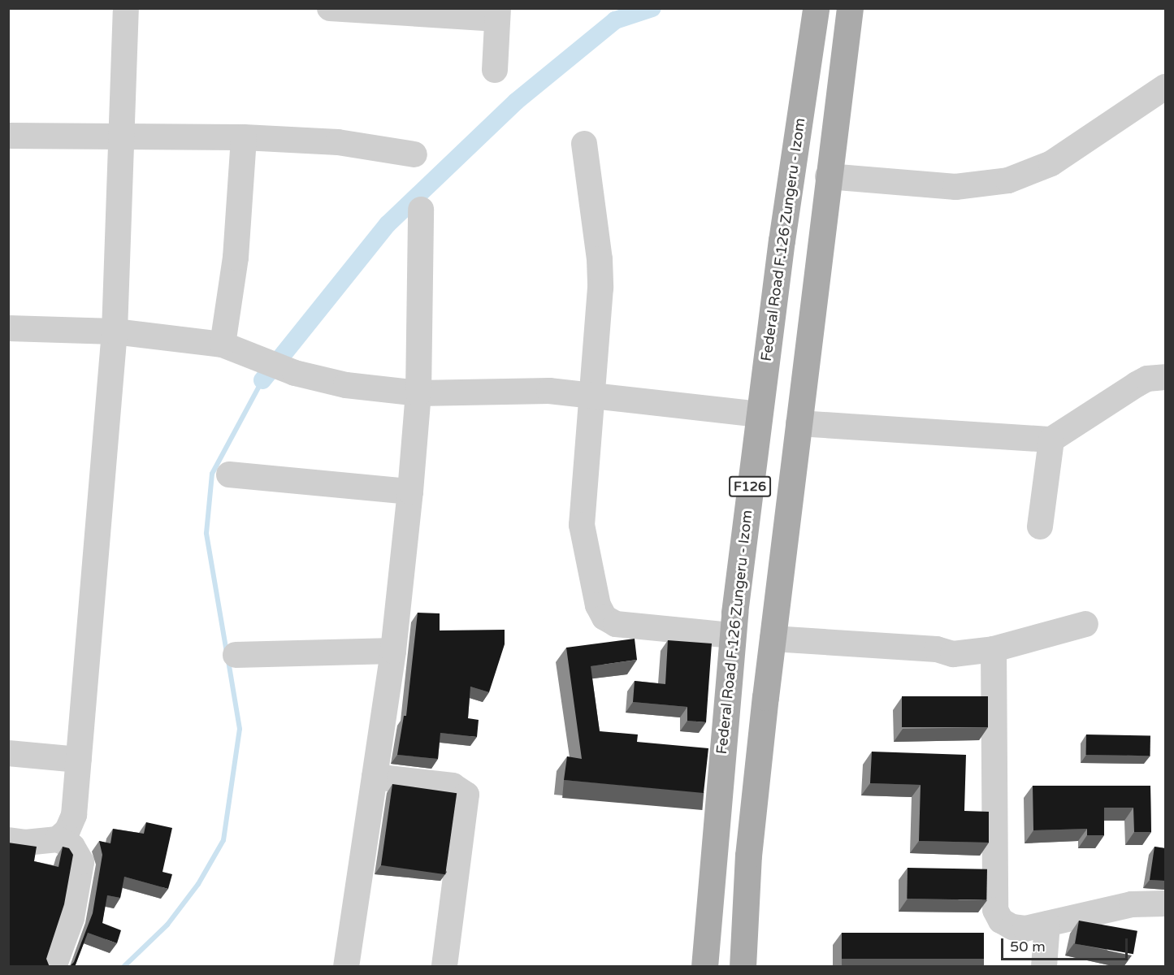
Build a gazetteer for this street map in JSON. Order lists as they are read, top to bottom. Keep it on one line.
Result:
{"streets":{"main road":["Federal Road F.126 Zungeru - Izom","F126"]},"scale_bar":"50 m"}
